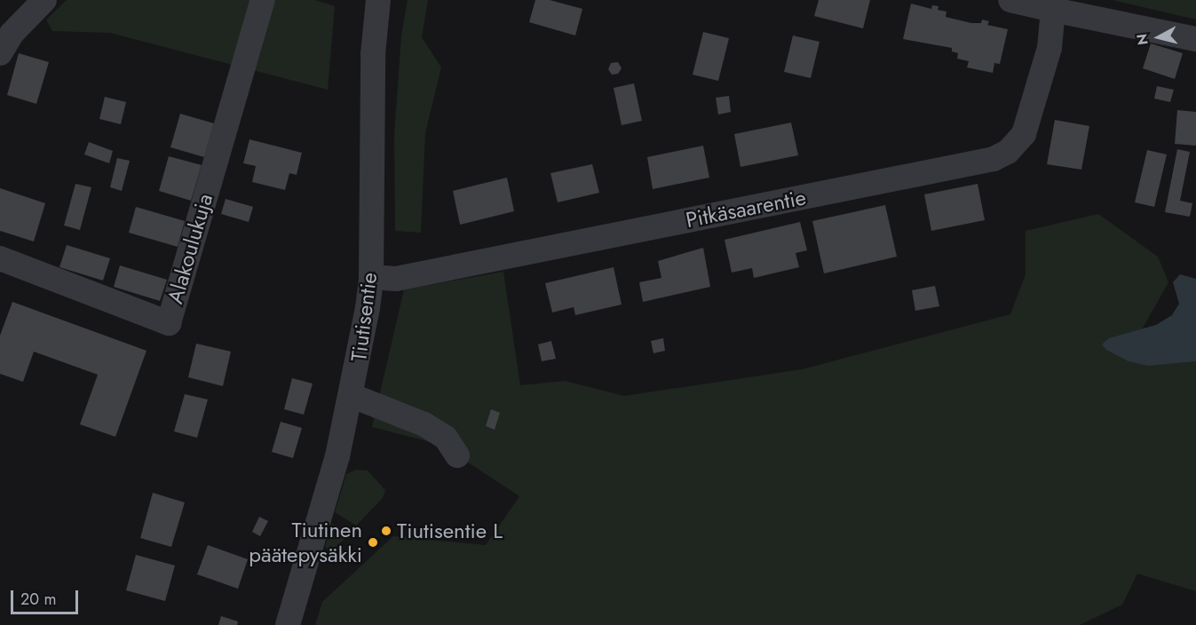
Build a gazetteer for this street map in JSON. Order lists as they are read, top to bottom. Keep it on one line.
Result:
{"streets":{"street":["Pitkäsaarentie","Alakoulukuja","Tiutisentie"]},"crossings":[["Pitkäsaarentie","Tiutisentie"]],"places":["Tiutisentie L","Tiutinen päätepysäkki"],"scale_bar":"20 m","north":"left"}
